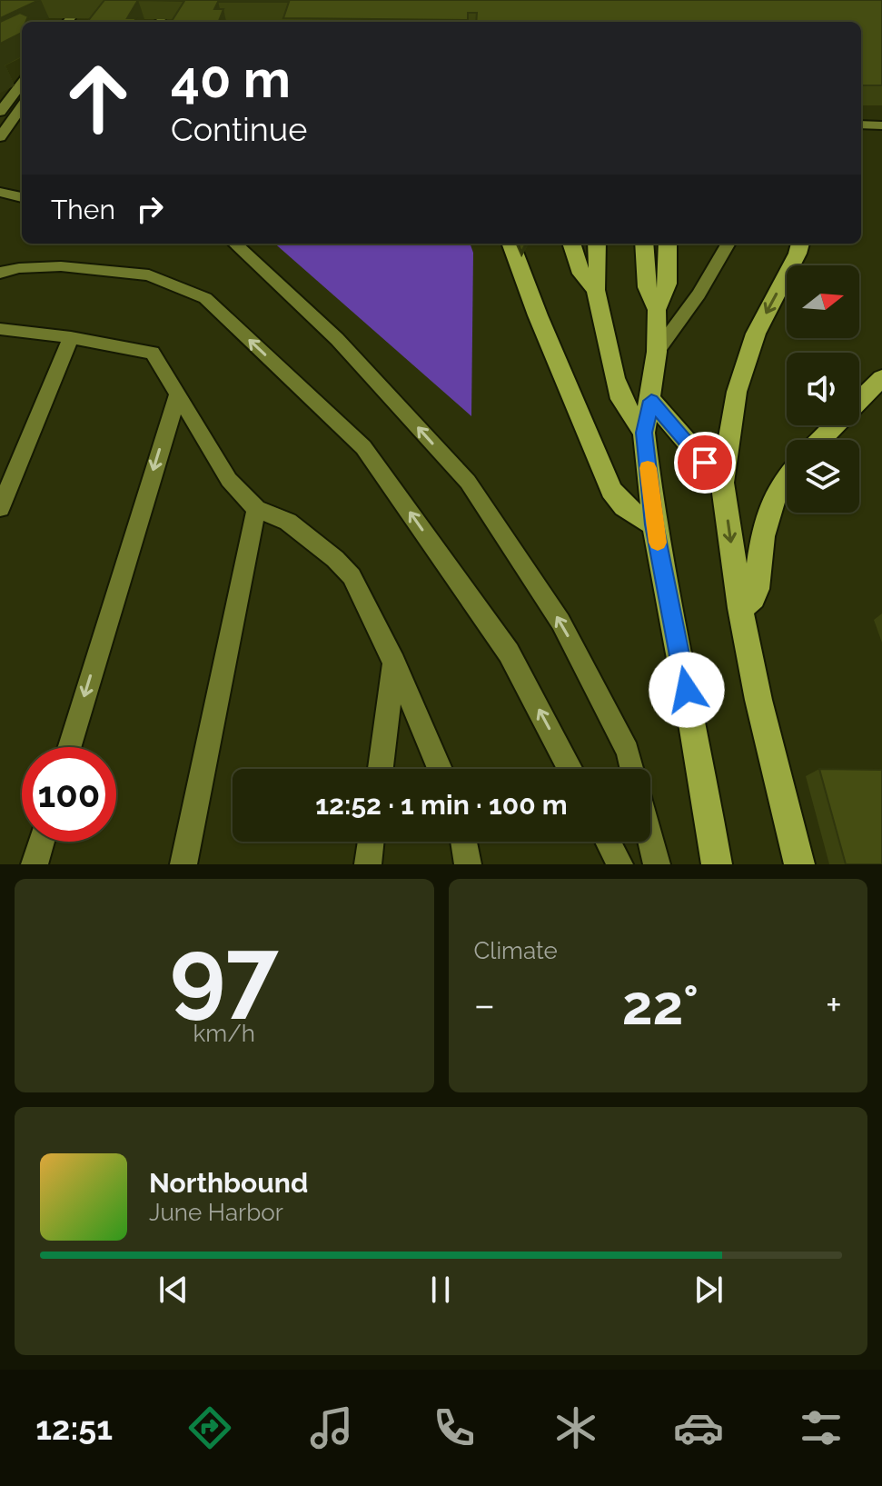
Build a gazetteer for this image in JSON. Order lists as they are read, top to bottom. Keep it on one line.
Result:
{"north":"right","page":{"turn":["40 m","Continue"],"then":"Then","limit":"100","trip":"12:52 · 1 min · 100 m","tile":[["97","km/h"],"Climate"],"heat":["−","22°","+"],"song":["Northbound","June Harbor"],"tabs":"12:51"}}
